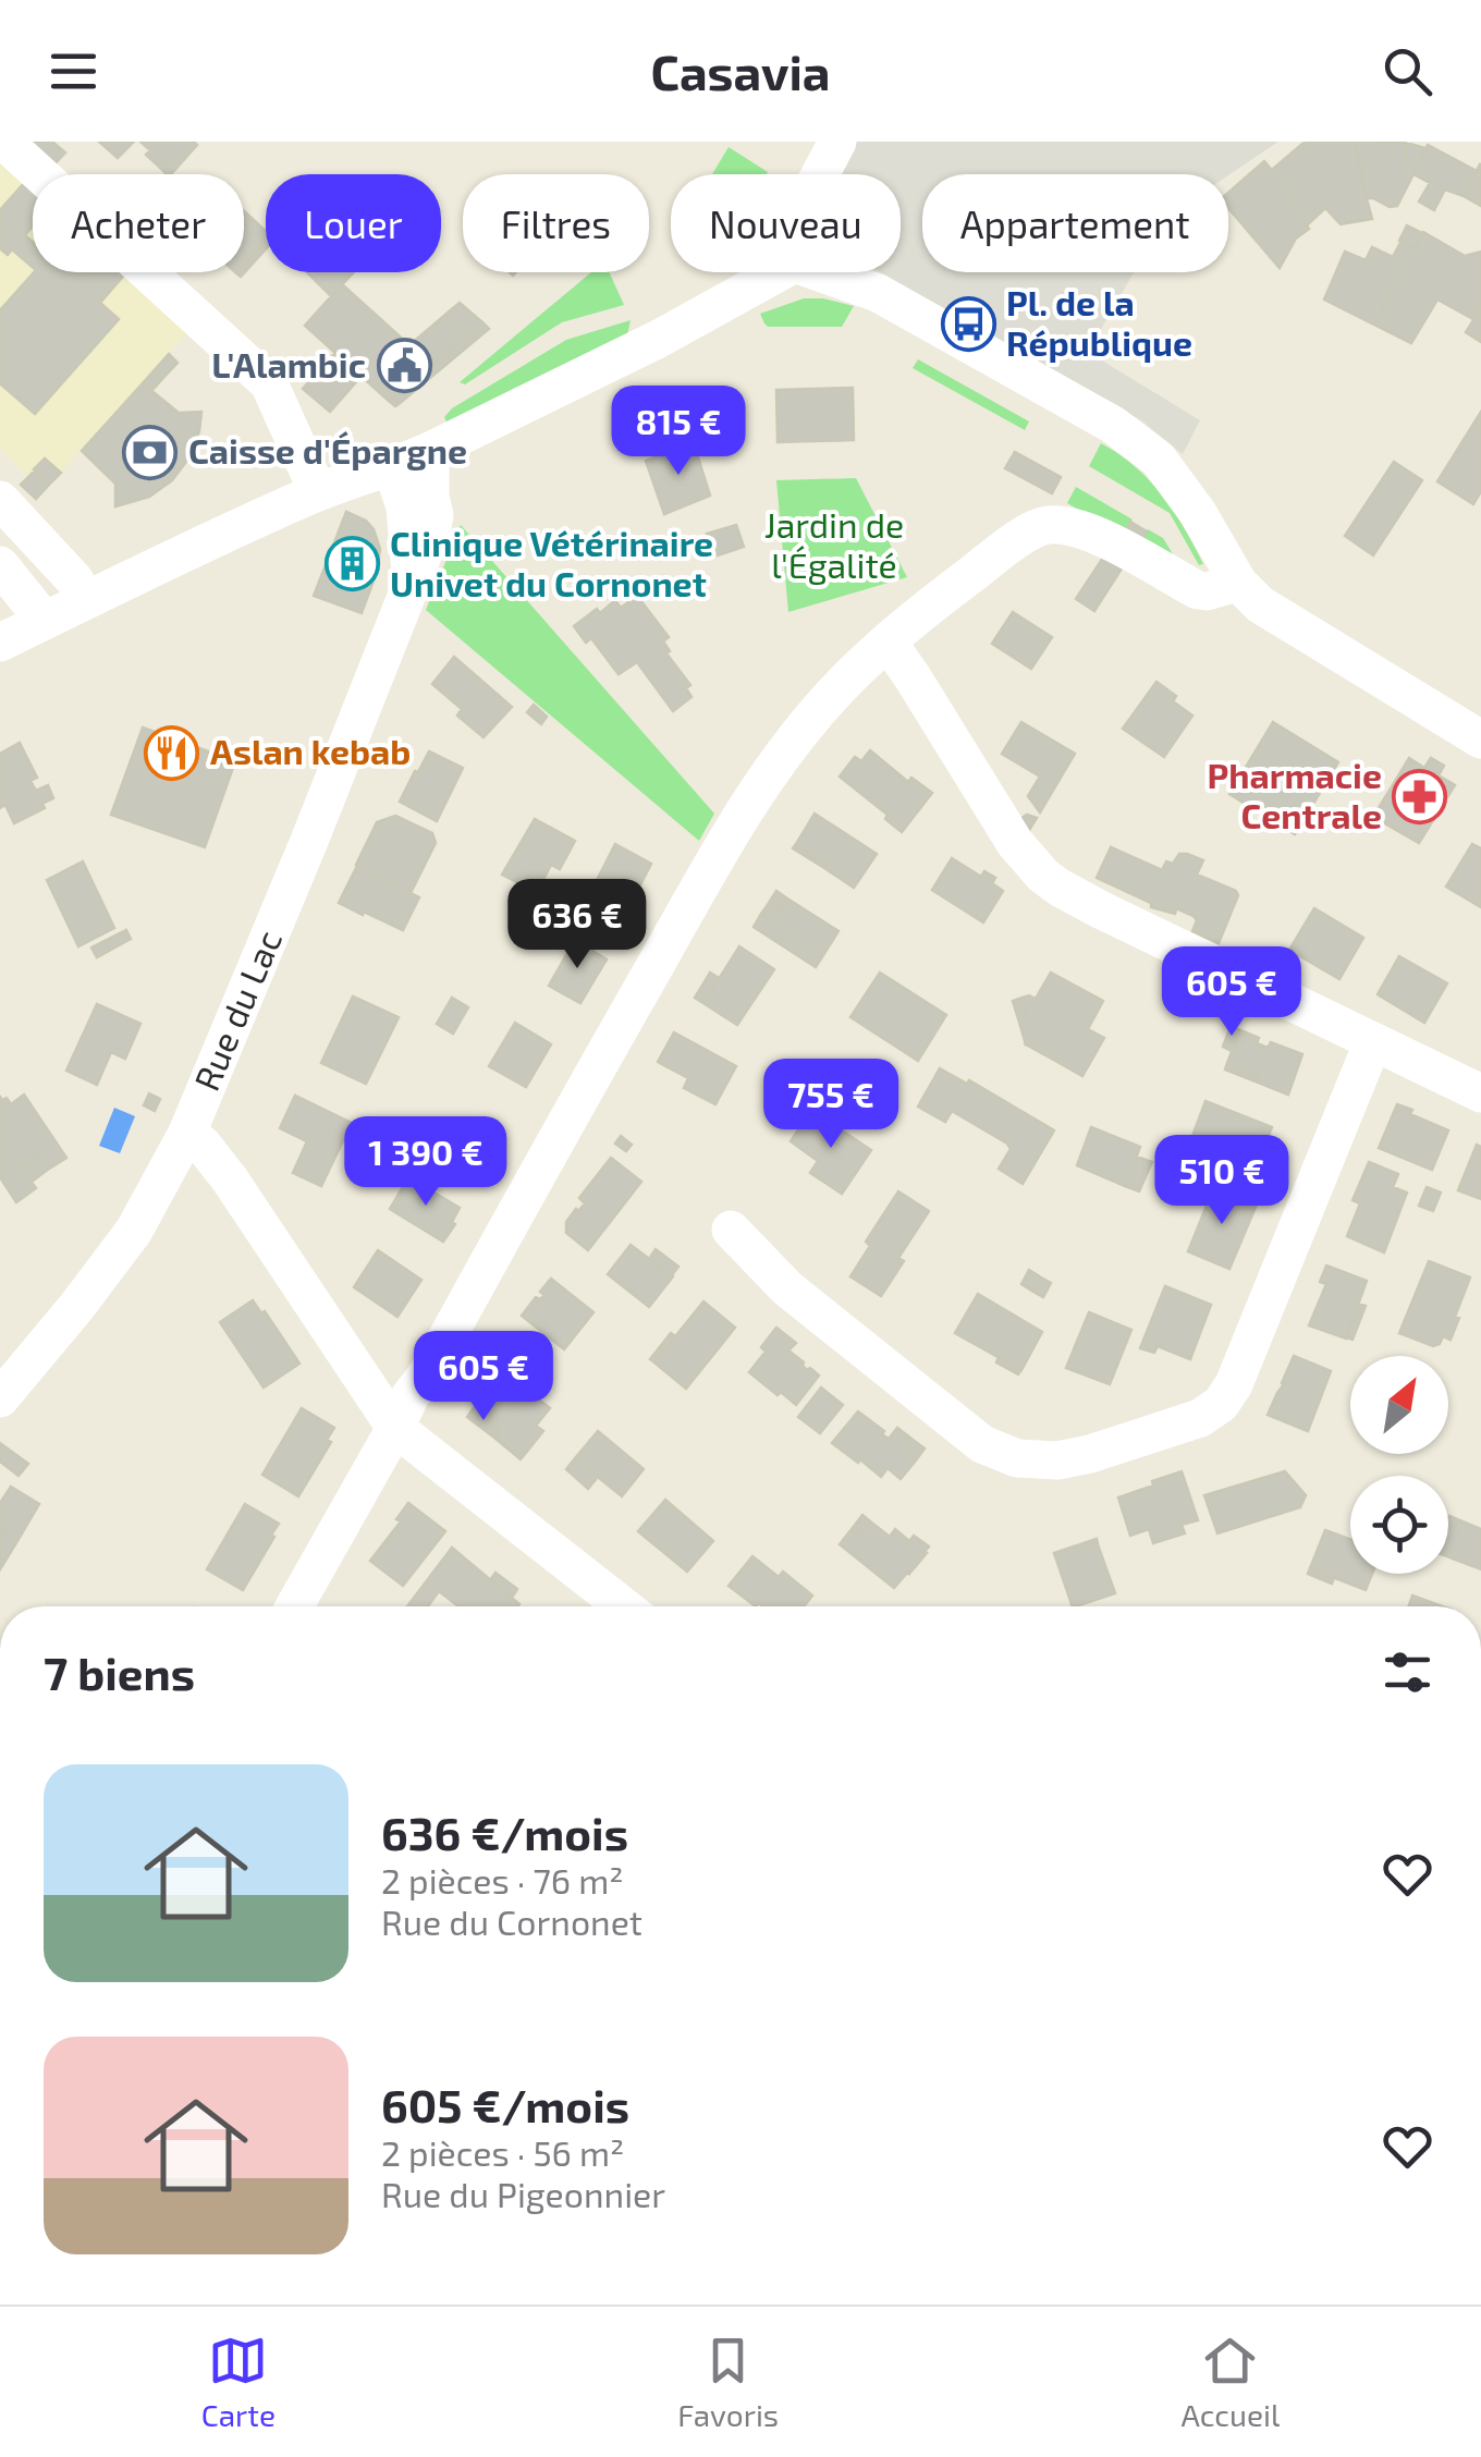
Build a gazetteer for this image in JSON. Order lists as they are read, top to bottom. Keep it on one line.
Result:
{"streets":{"street":["Rue du Lac"]},"parks":["Jardin de l'Égalité"],"places":{"bus stop":["Pl. de la République"],"public building":["L'Alambic"],"bank":["Caisse d'Épargne"],"building":["Clinique Vétérinaire Univet du Cornonet"],"restaurant":["Aslan kebab"],"pharmacy":["Pharmacie Centrale"]},"north":"top right","page":{"header":"Casavia","chip":["Acheter","Louer","Filtres","Nouveau","Appartement"],"price":["815 €","636 €","605 €","755 €","1 390 €","510 €","605 €"],"heading":"7 biens","list":[{"name":"636 €/mois","note":"2 pièces · 76 m² · Rue du Cornonet"},{"name":"605 €/mois","note":"2 pièces · 56 m² · Rue du Pigeonnier"}],"tabs":["Carte","Favoris","Accueil"]}}
